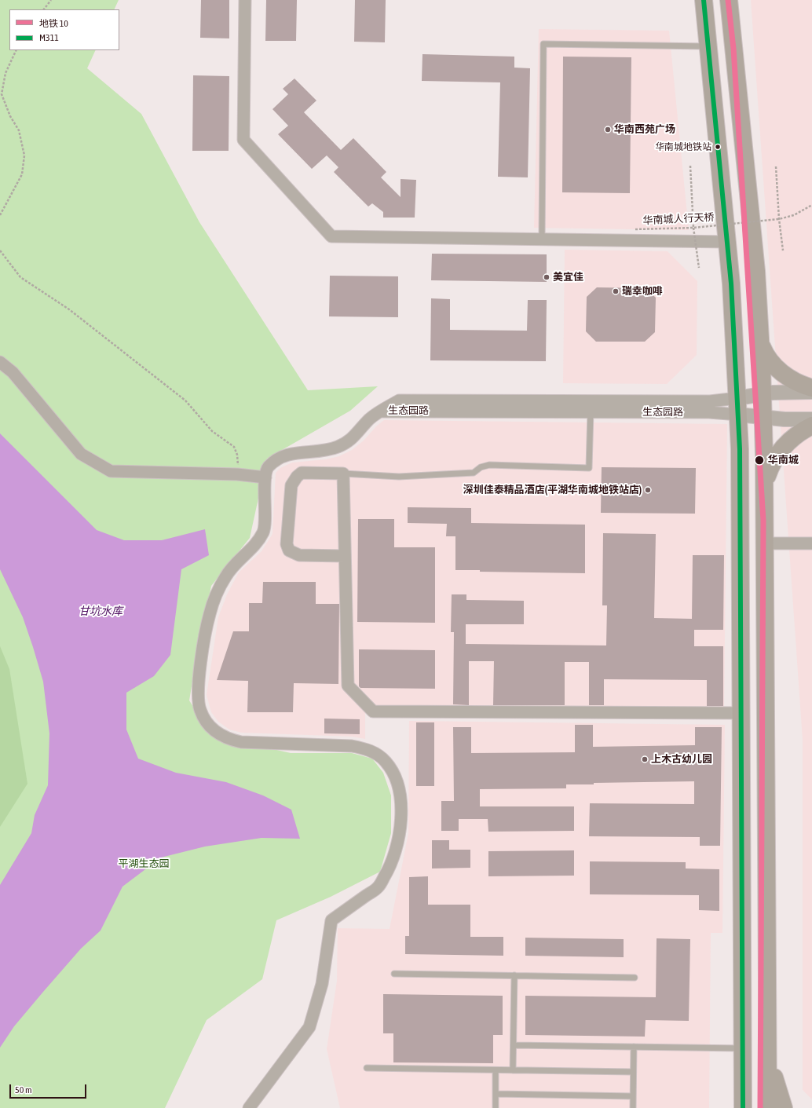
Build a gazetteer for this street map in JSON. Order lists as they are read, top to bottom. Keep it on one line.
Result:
{"streets":{"street":["生态园路"],"path":["华南城人行天桥"]},"water":["甘坑水库"],"parks":["平湖生态园"],"places":["华南西苑广场","华南城地铁站","美宜佳","瑞幸咖啡","华南城","深圳佳泰精品酒店(平湖华南城地铁站店)","上木古幼儿园"],"lines":["metro line 10","transit line M311"],"legend":["地铁 10","M311"],"scale_bar":"50 m"}
